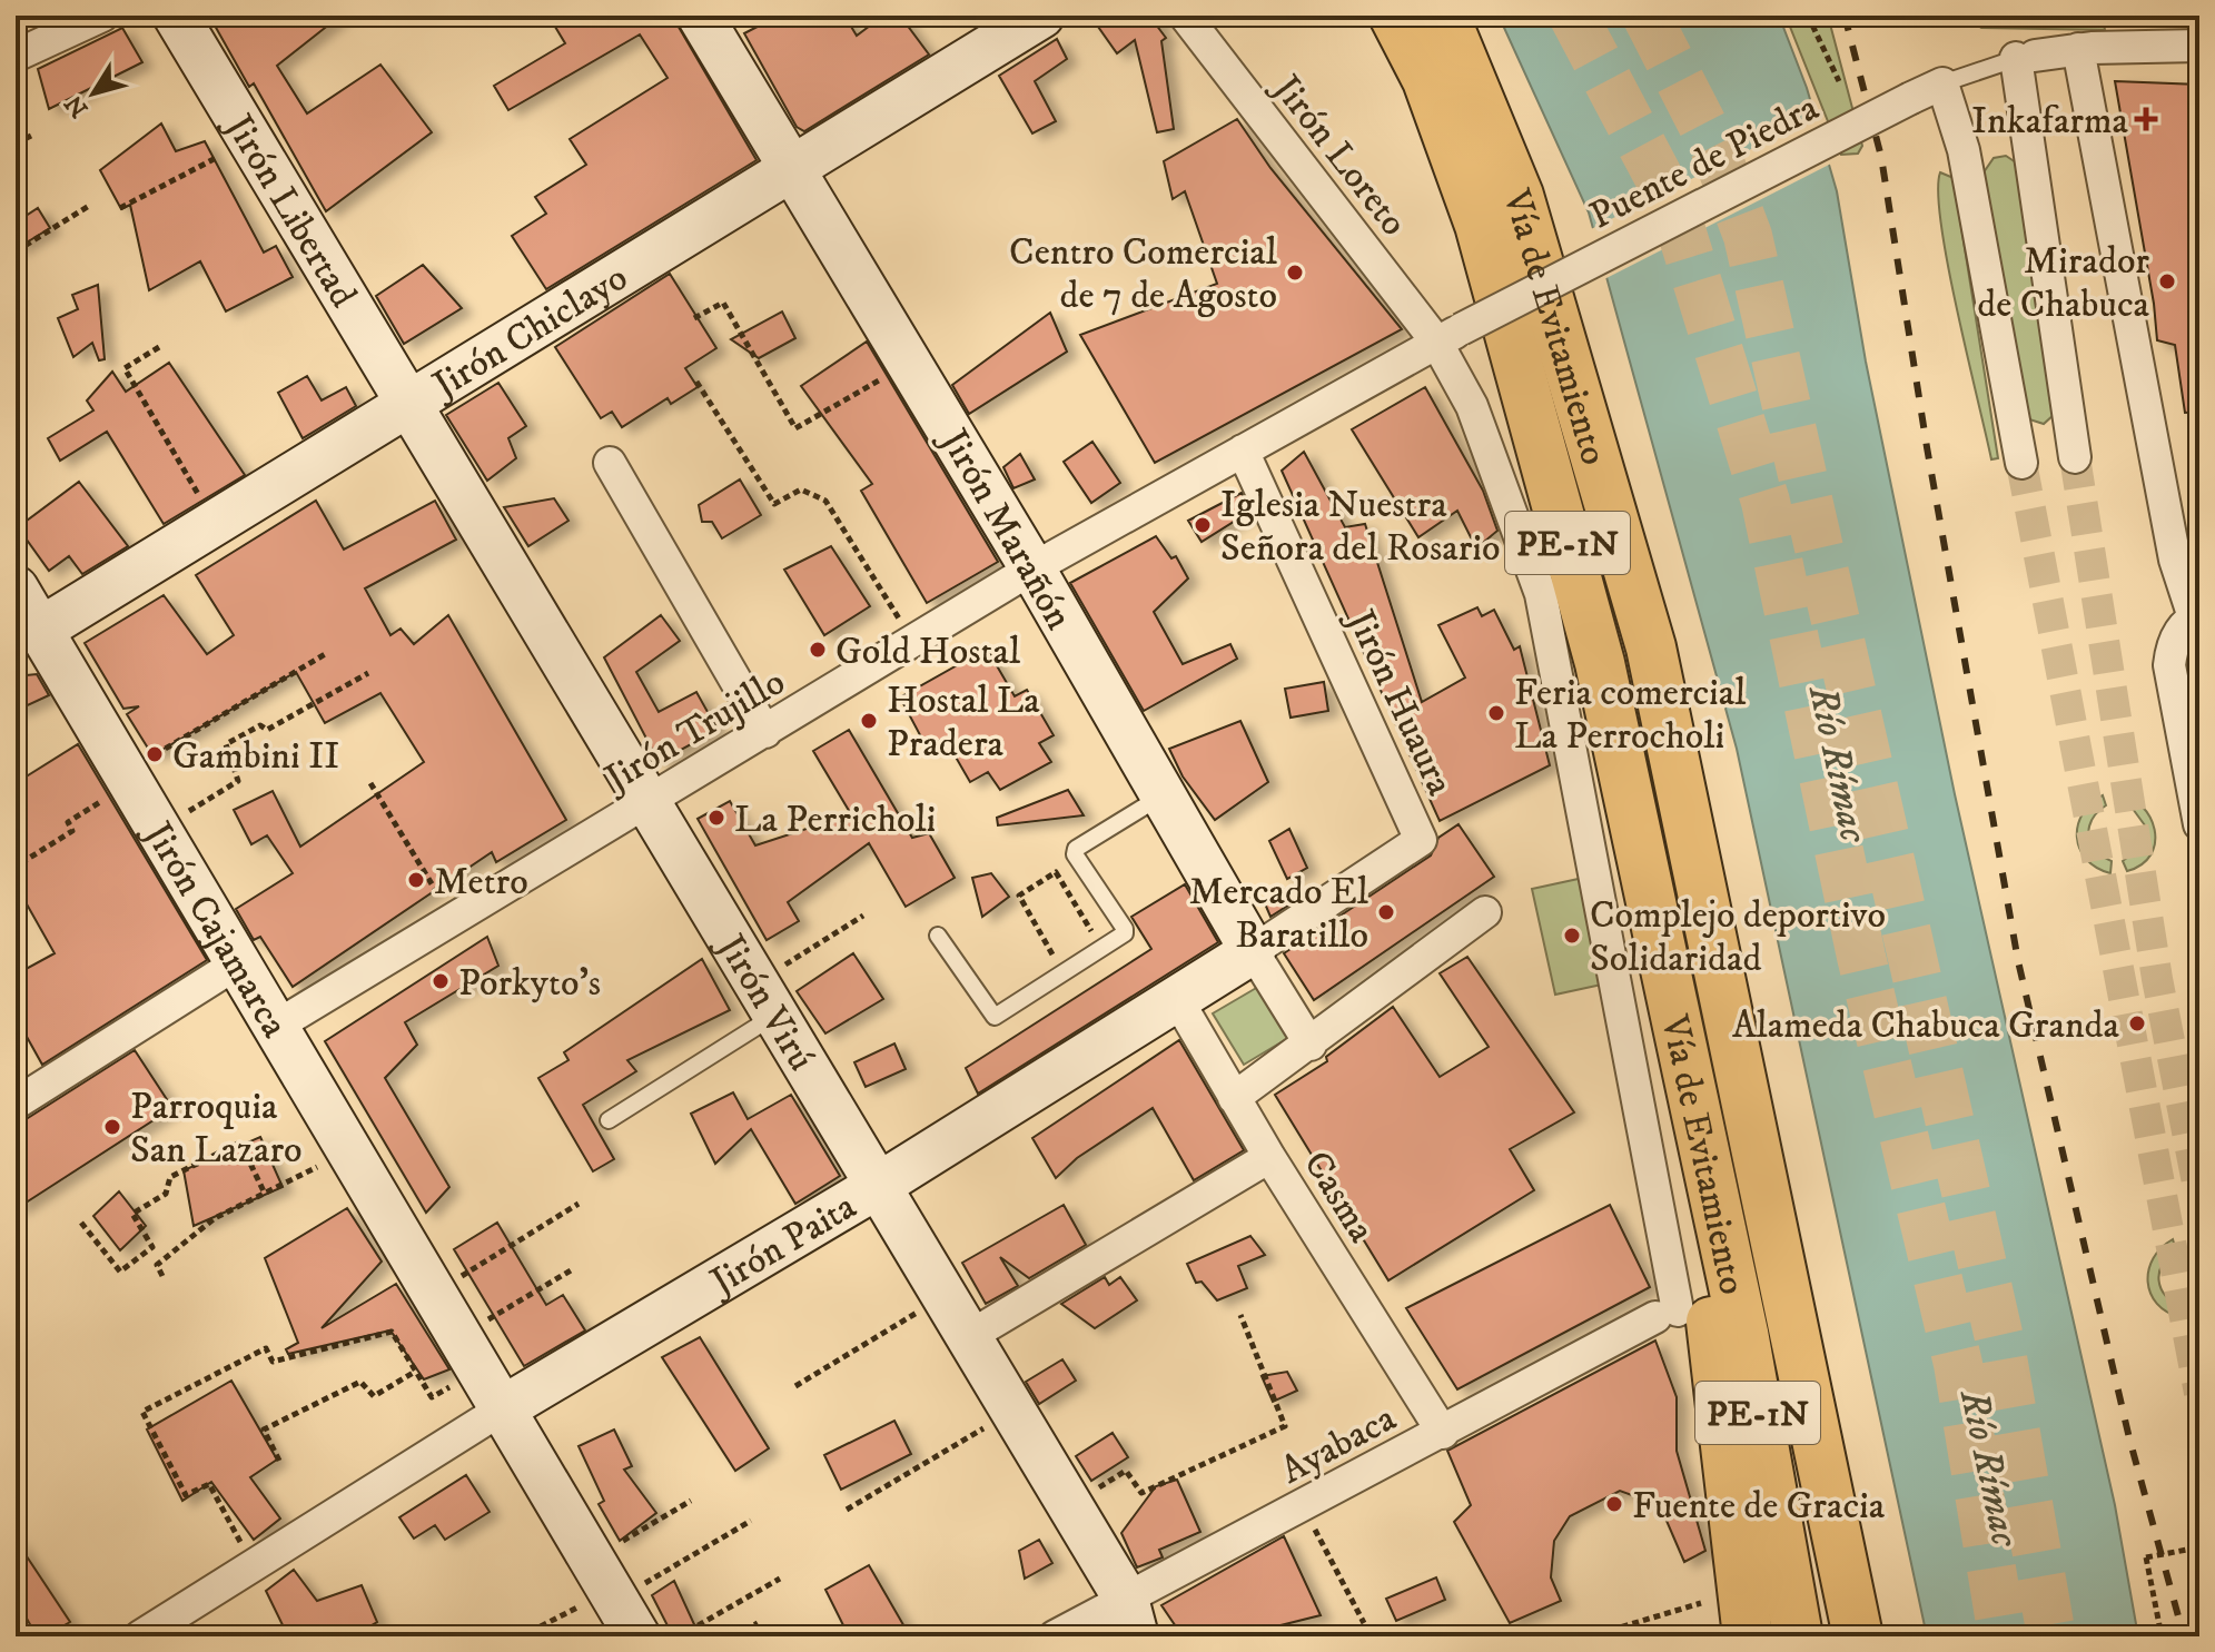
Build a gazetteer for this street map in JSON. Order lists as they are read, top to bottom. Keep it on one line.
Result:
{"streets":{"highway":["Vía de Evitamiento","PE-1N"],"main road":["Jirón Libertad","Jirón Chiclayo","Jirón Marañón","Jirón Cajamarca","Jirón Virú","Jirón Paita"],"street":["Jirón Loreto","Puente de Piedra","Jirón Huaura","Jirón Trujillo","Casma","Ayabaca"]},"crossings":[["Jirón Loreto","Puente de Piedra"],["Jirón Loreto","Jirón Trujillo"],["Jirón Loreto","Ayabaca"],["Puente de Piedra","Jirón Trujillo"],["Jirón Libertad","Jirón Chiclayo"],["Jirón Libertad","Jirón Virú"],["Jirón Chiclayo","Jirón Marañón"],["Jirón Chiclayo","Jirón Cajamarca"],["Jirón Chiclayo","Jirón Virú"],["Jirón Marañón","Jirón Trujillo"],["Jirón Marañón","Jirón Paita"],["Jirón Huaura","Jirón Trujillo"],["Jirón Huaura","Jirón Paita"],["Jirón Trujillo","Jirón Cajamarca"],["Jirón Trujillo","Jirón Virú"],["Jirón Cajamarca","Jirón Paita"],["Jirón Virú","Jirón Paita"],["Jirón Virú","Ayabaca"],["Casma","Jirón Paita"],["Casma","Ayabaca"]],"water":["Río Rímac"],"places":{"health":["Inkafarma"],"other":["Centro Comercial de 7 de Agosto","Mirador de Chabuca","Iglesia Nuestra Señora del Rosario","Gold Hostal","Feria comercial La Perrocholi","Hostal La Pradera","Gambini II","La Perricholi","Metro","Mercado El Baratillo","Complejo deportivo Solidaridad","Porkyto's","Alameda Chabuca Granda","Parroquia San Lazaro","Fuente de Gracia"]},"north":"bottom left"}
